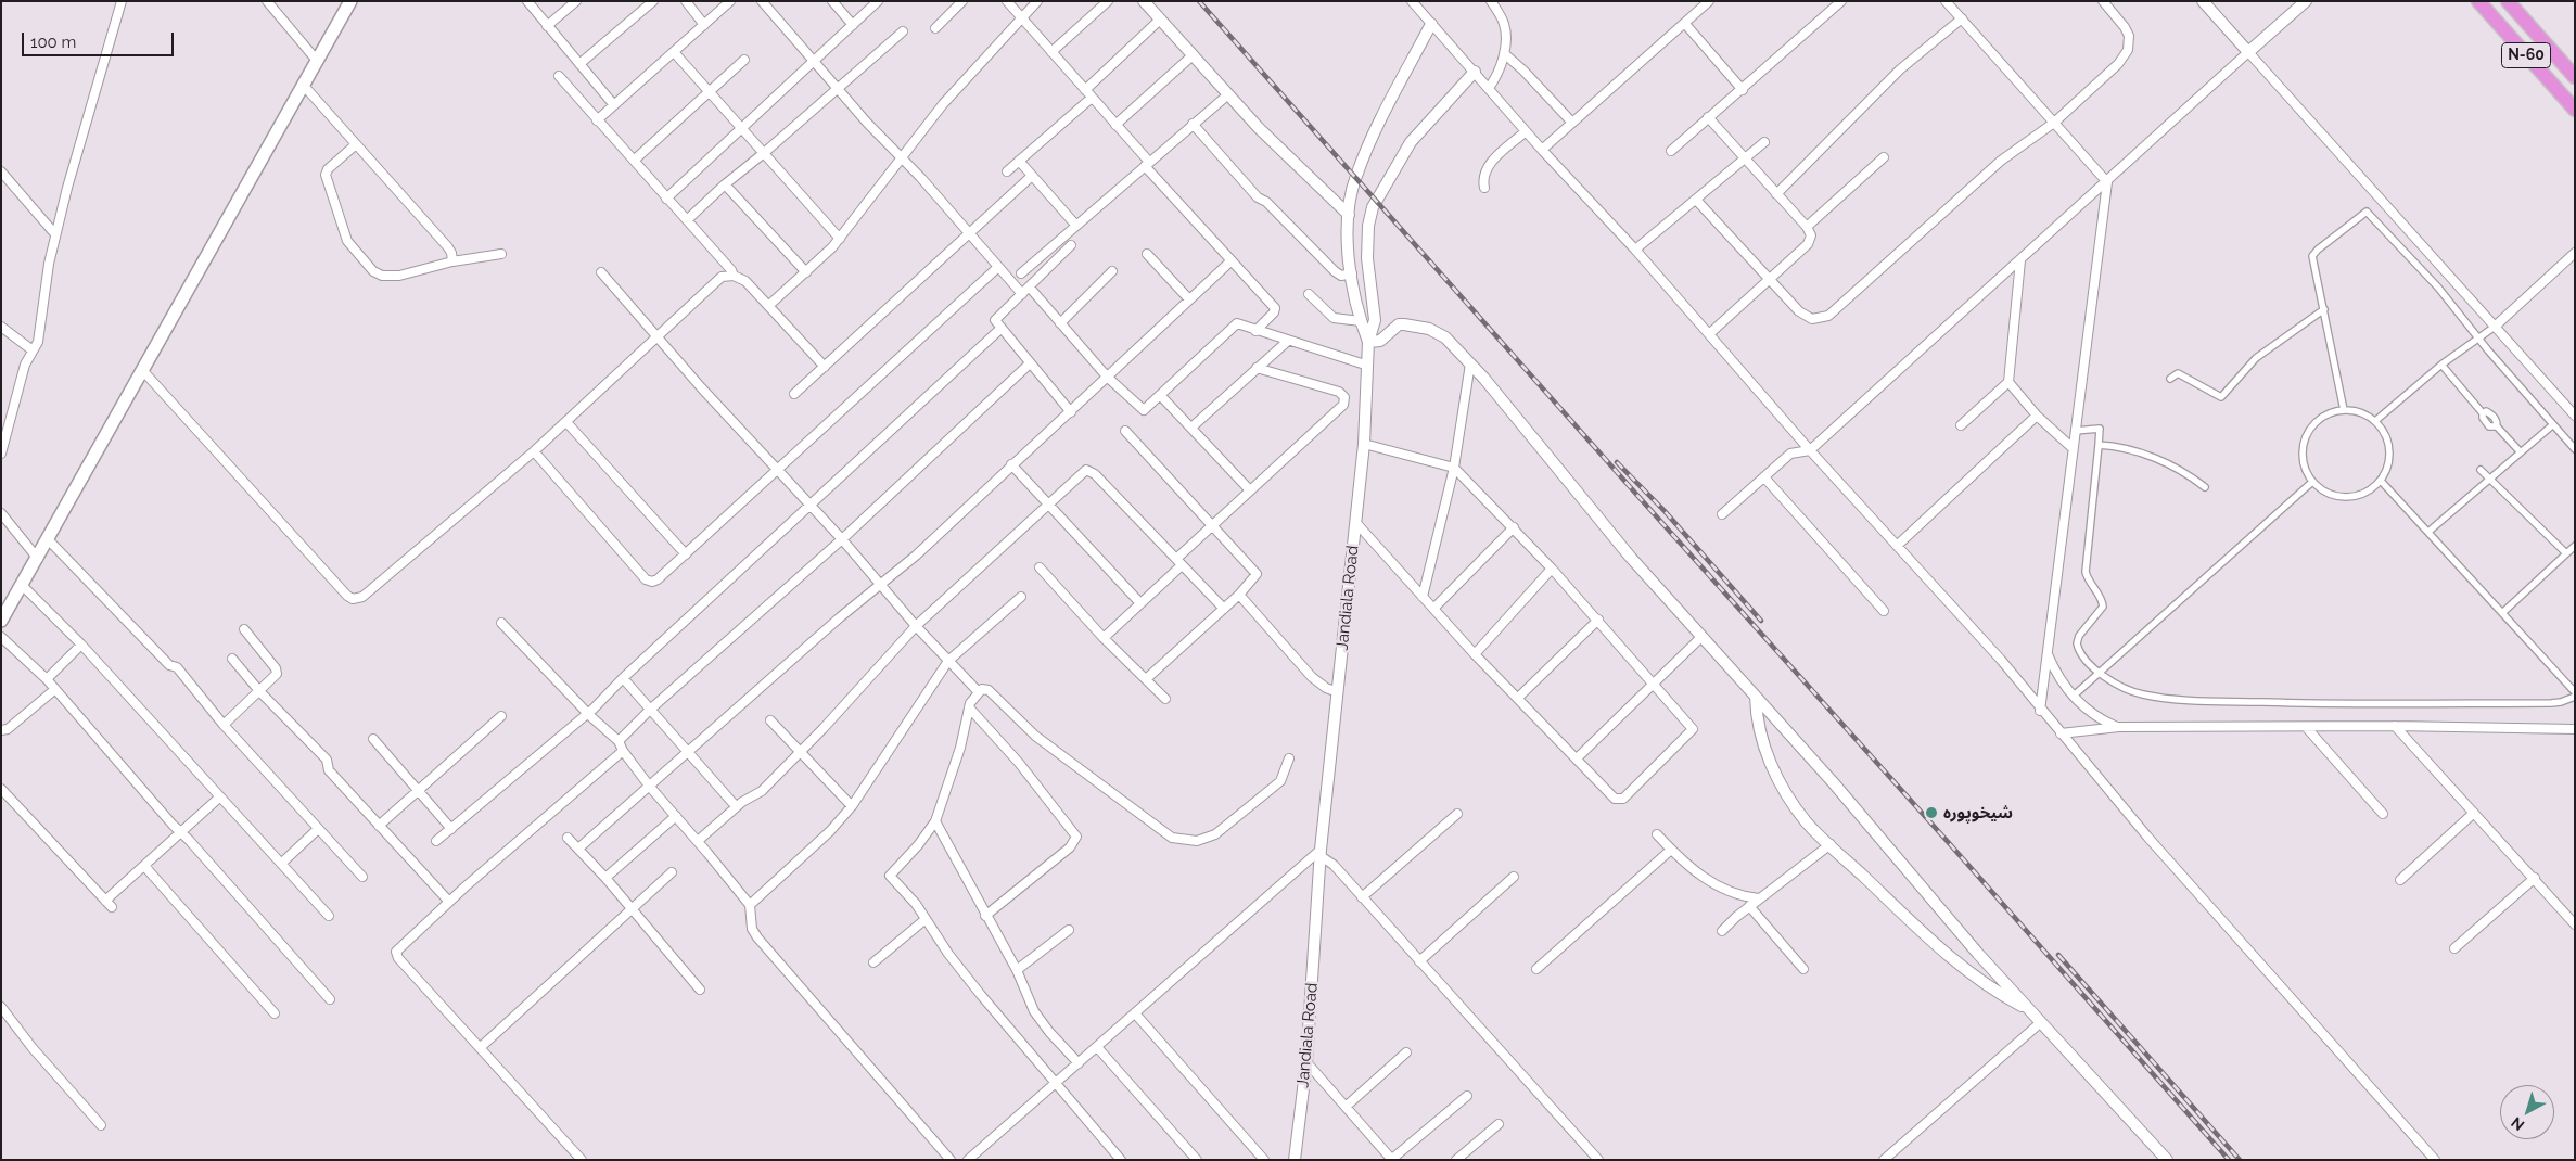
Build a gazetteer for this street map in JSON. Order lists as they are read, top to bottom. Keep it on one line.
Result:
{"streets":{"highway":["N-60"],"street":["Jandiala Road"]},"places":["شیخوپورہ"],"scale_bar":"100 m","north":"bottom left"}
